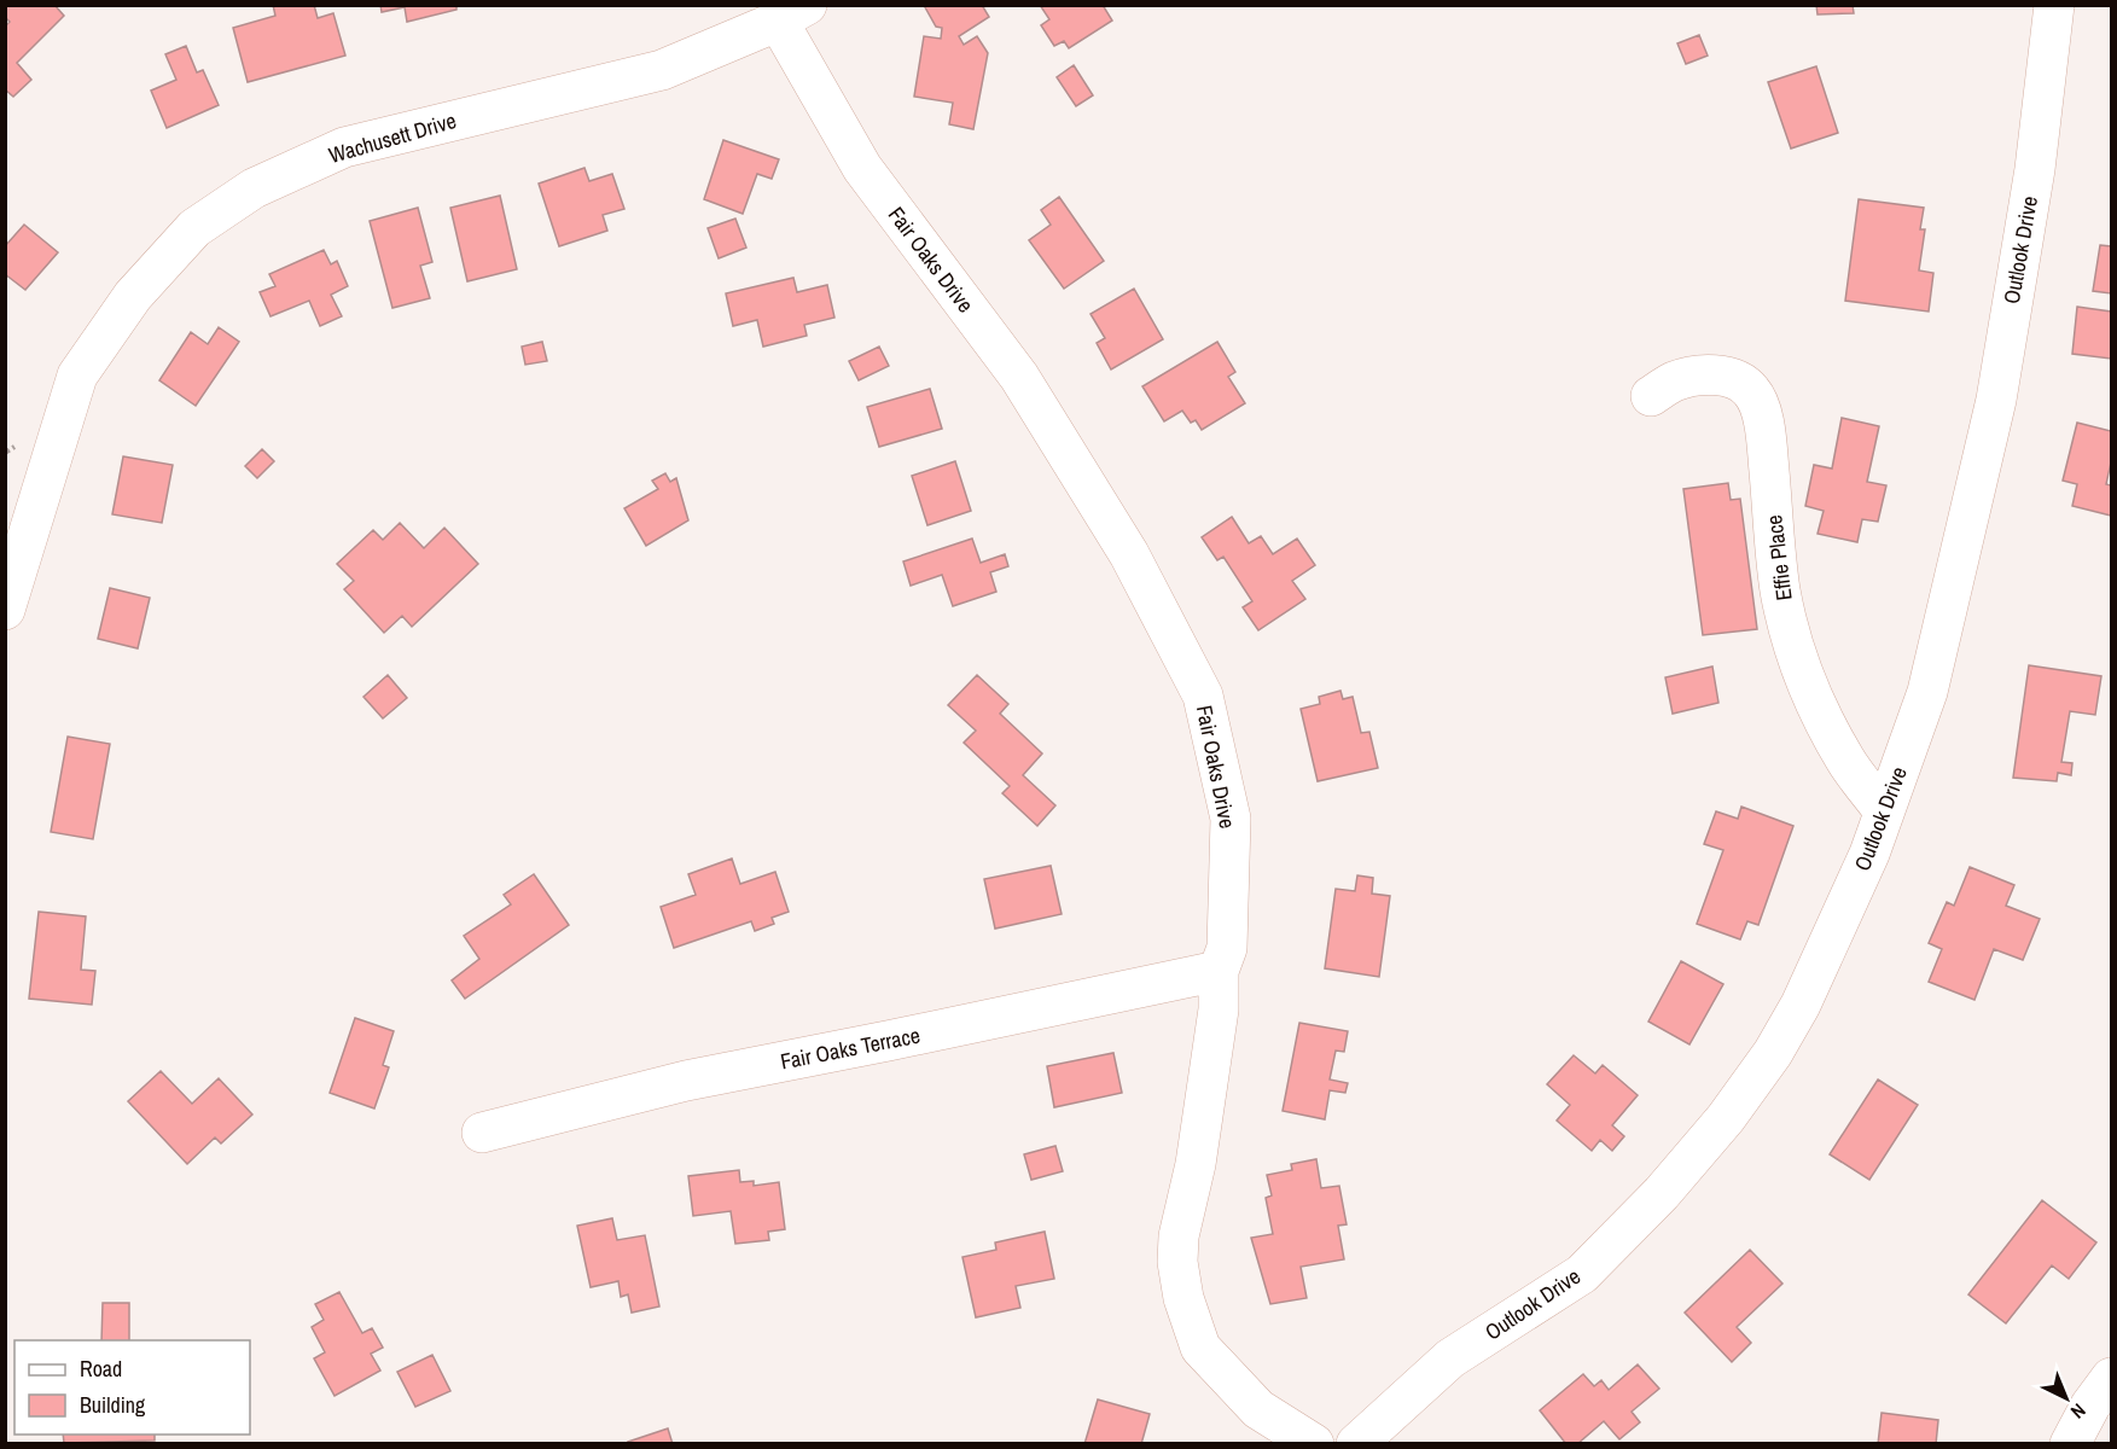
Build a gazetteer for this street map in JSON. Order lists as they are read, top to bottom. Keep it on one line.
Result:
{"streets":{"street":["Wachusett Drive","Outlook Drive","Fair Oaks Drive","Effie Place","Fair Oaks Terrace"]},"crossings":[["Wachusett Drive","Fair Oaks Drive"],["Outlook Drive","Effie Place"],["Fair Oaks Drive","Fair Oaks Terrace"]],"legend":["Road","Building"],"north":"bottom right"}
